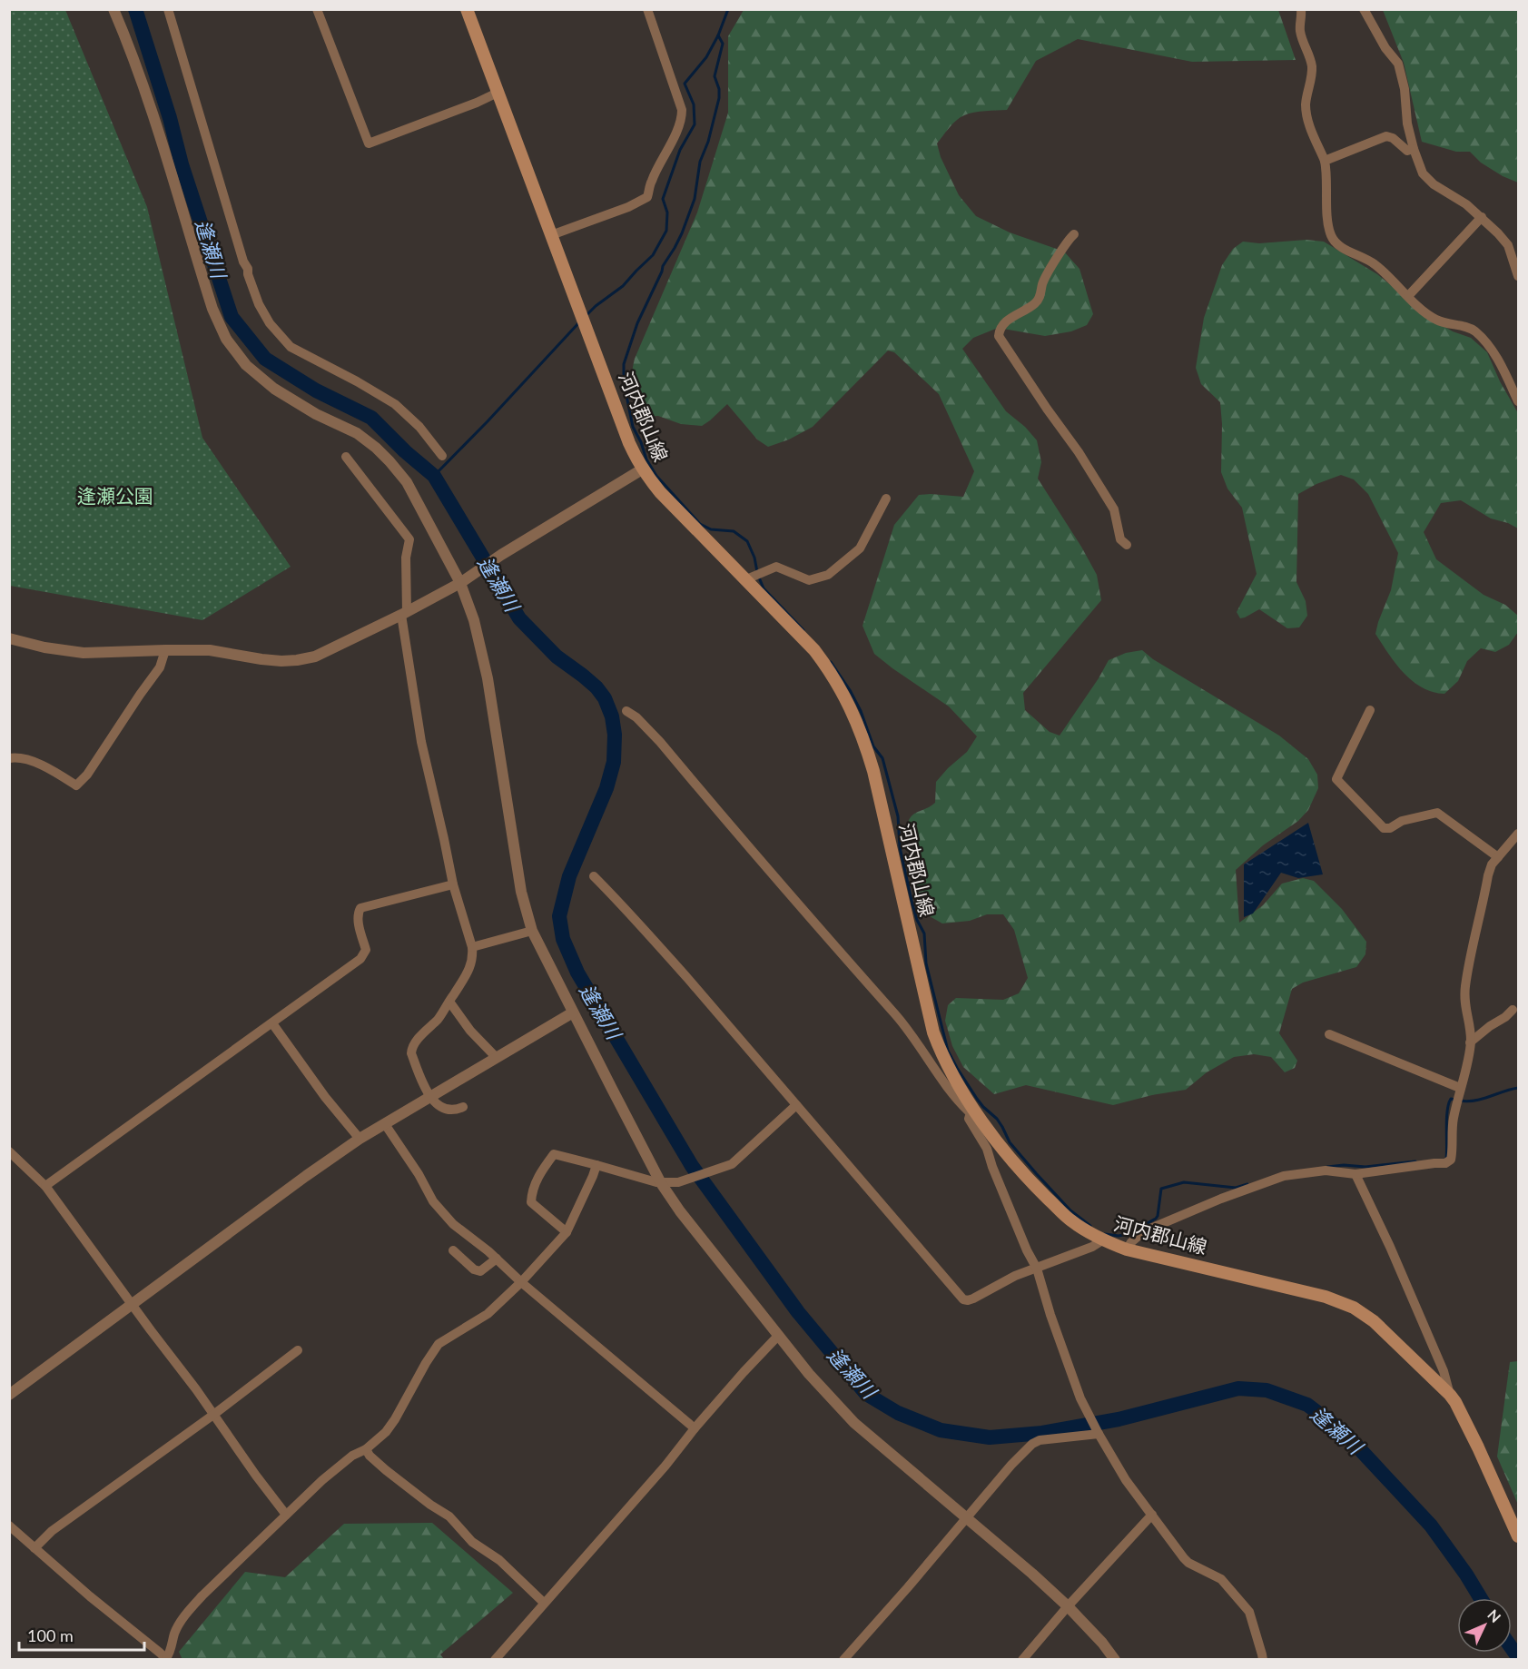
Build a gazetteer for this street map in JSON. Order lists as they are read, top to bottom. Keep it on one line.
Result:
{"streets":{"main road":["河内郡山線"]},"water":["逢瀬川"],"parks":["逢瀬公園"],"scale_bar":"100 m","north":"top right"}
